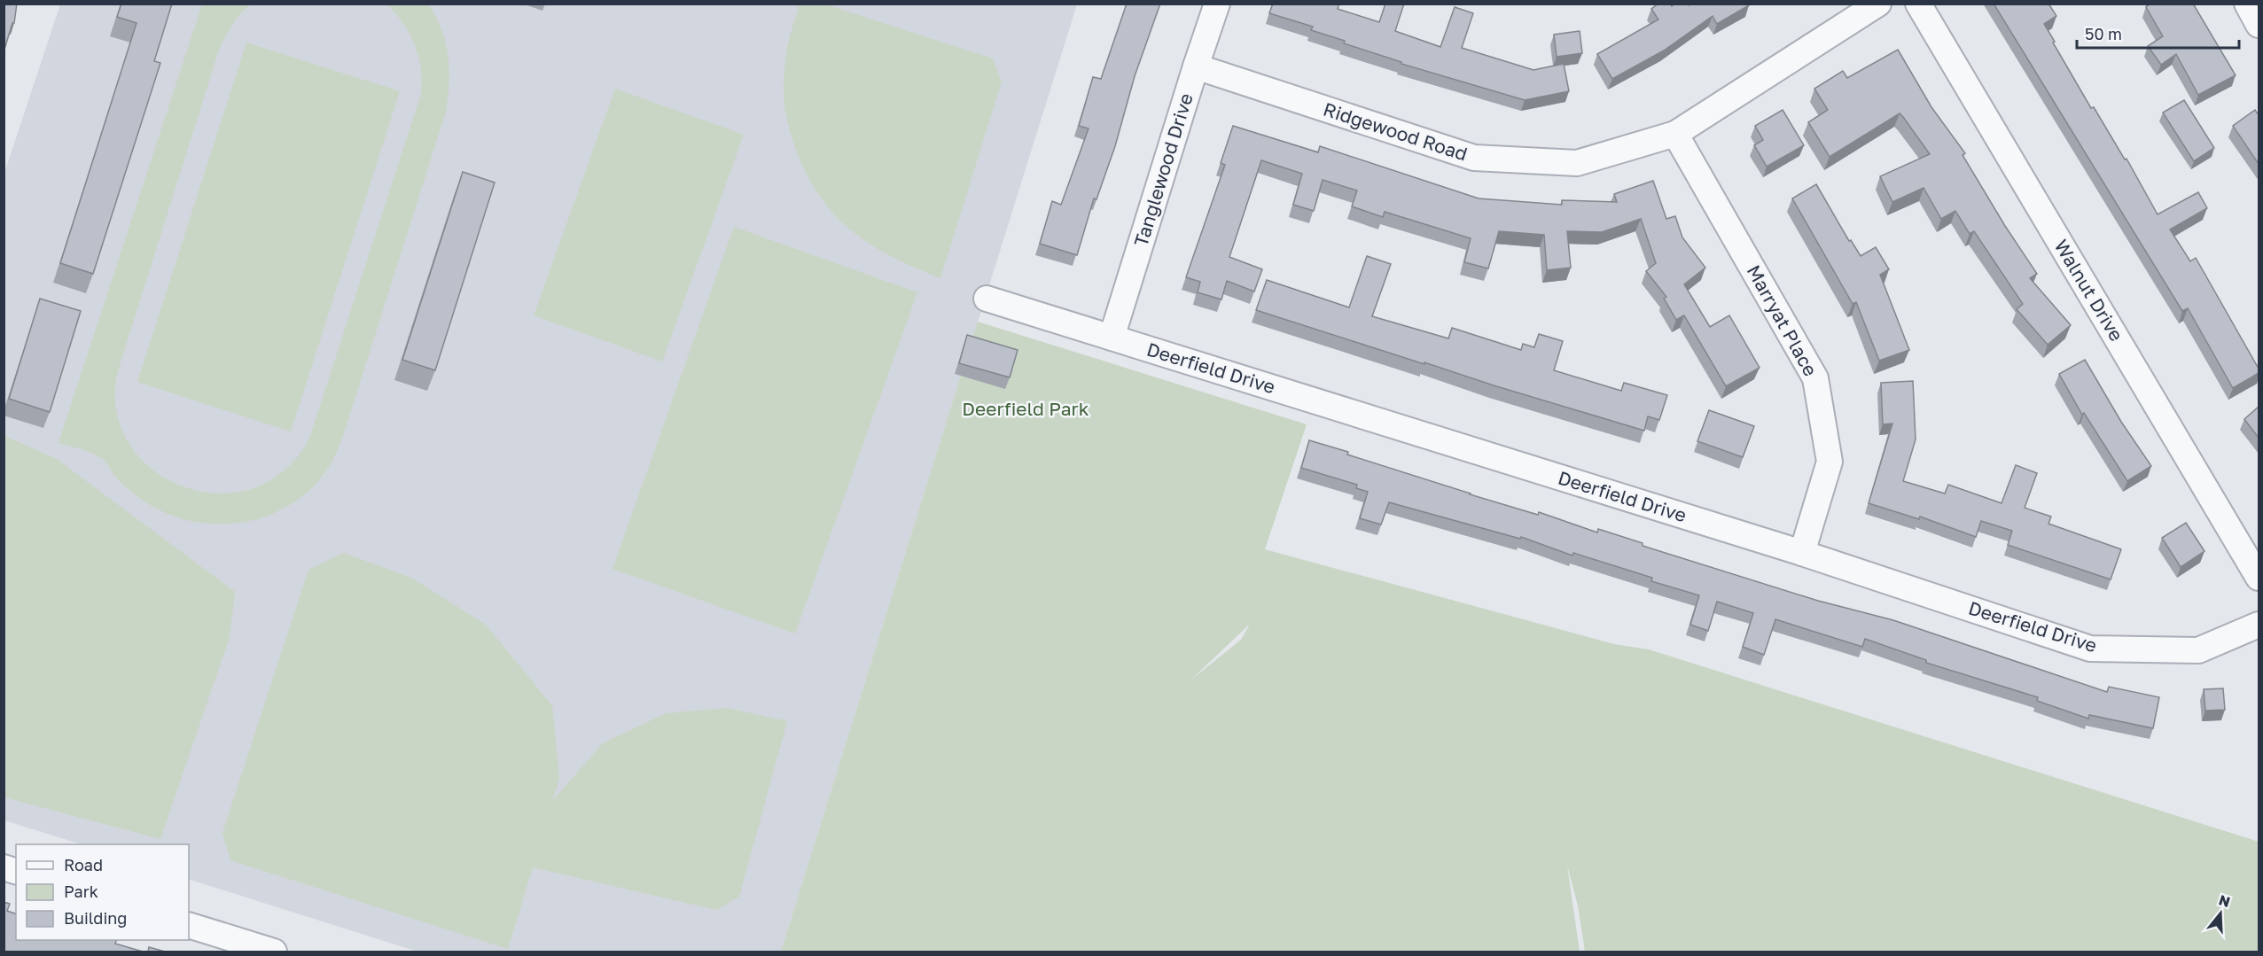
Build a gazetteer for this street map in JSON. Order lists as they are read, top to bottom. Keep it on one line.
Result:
{"streets":{"street":["Ridgewood Road","Tanglewood Drive","Walnut Drive","Marryat Place","Deerfield Drive"]},"crossings":[["Ridgewood Road","Tanglewood Drive"],["Ridgewood Road","Marryat Place"],["Tanglewood Drive","Deerfield Drive"],["Marryat Place","Deerfield Drive"]],"parks":["Deerfield Park"],"legend":["Road","Park","Building"],"scale_bar":"50 m","north":"top"}
